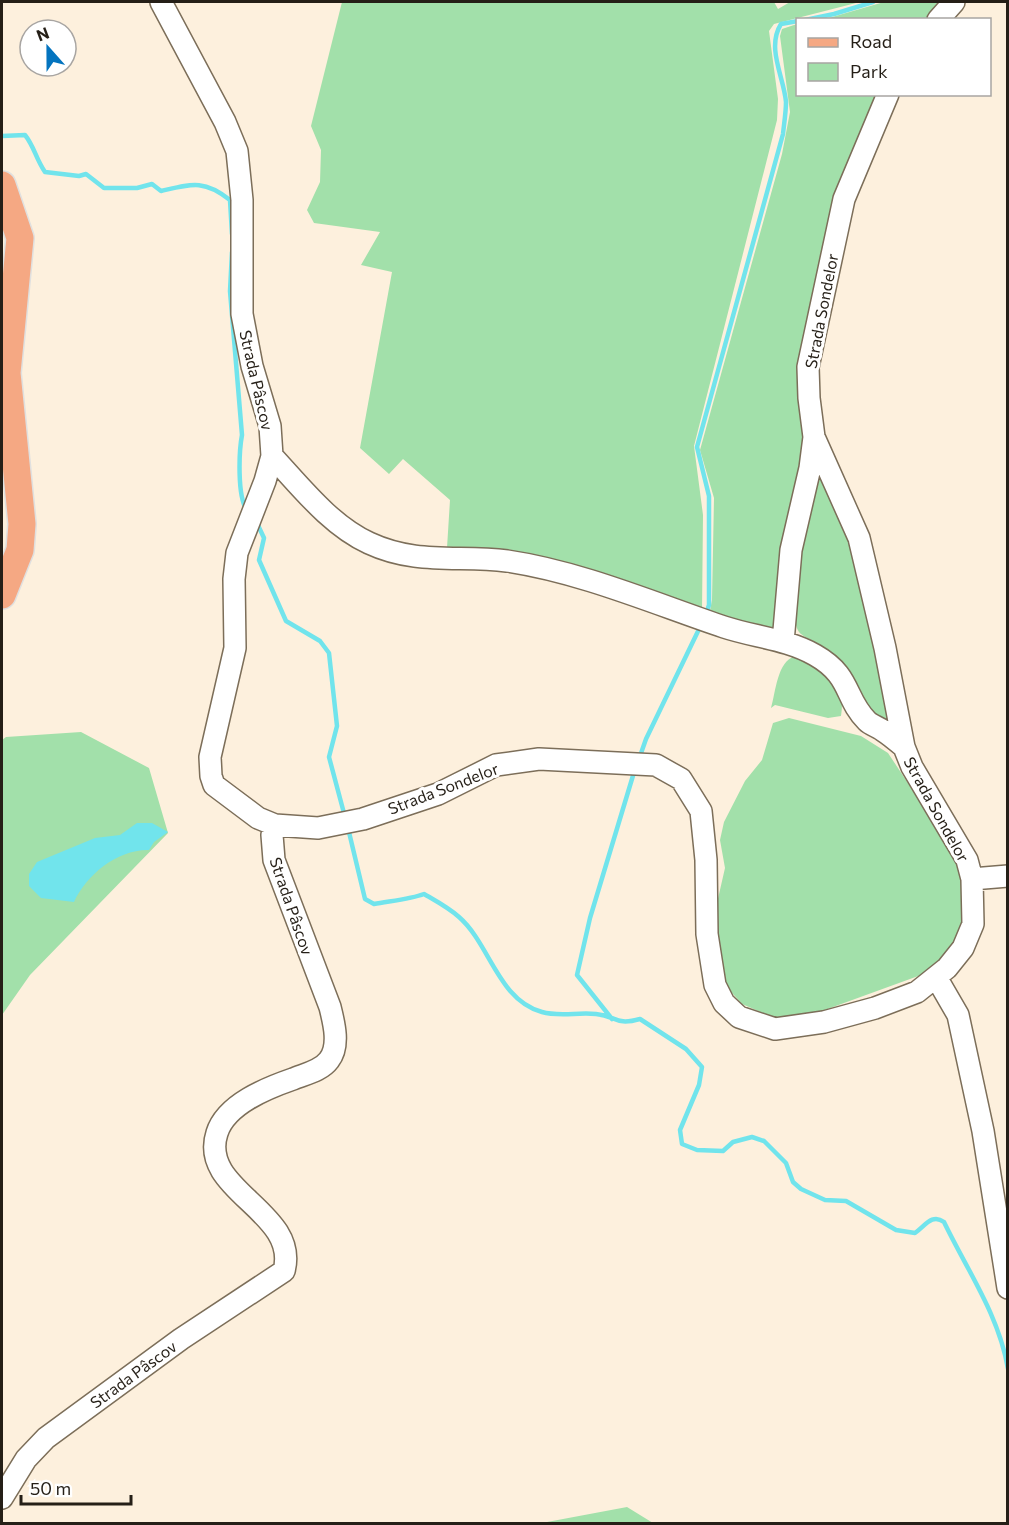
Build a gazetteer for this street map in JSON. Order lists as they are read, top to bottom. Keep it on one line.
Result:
{"streets":{"street":["Strada Sondelor","Strada Pâscov"]},"crossings":[["Strada Sondelor","Strada Pâscov"]],"legend":["Road","Park"],"scale_bar":"50 m","north":"top"}
